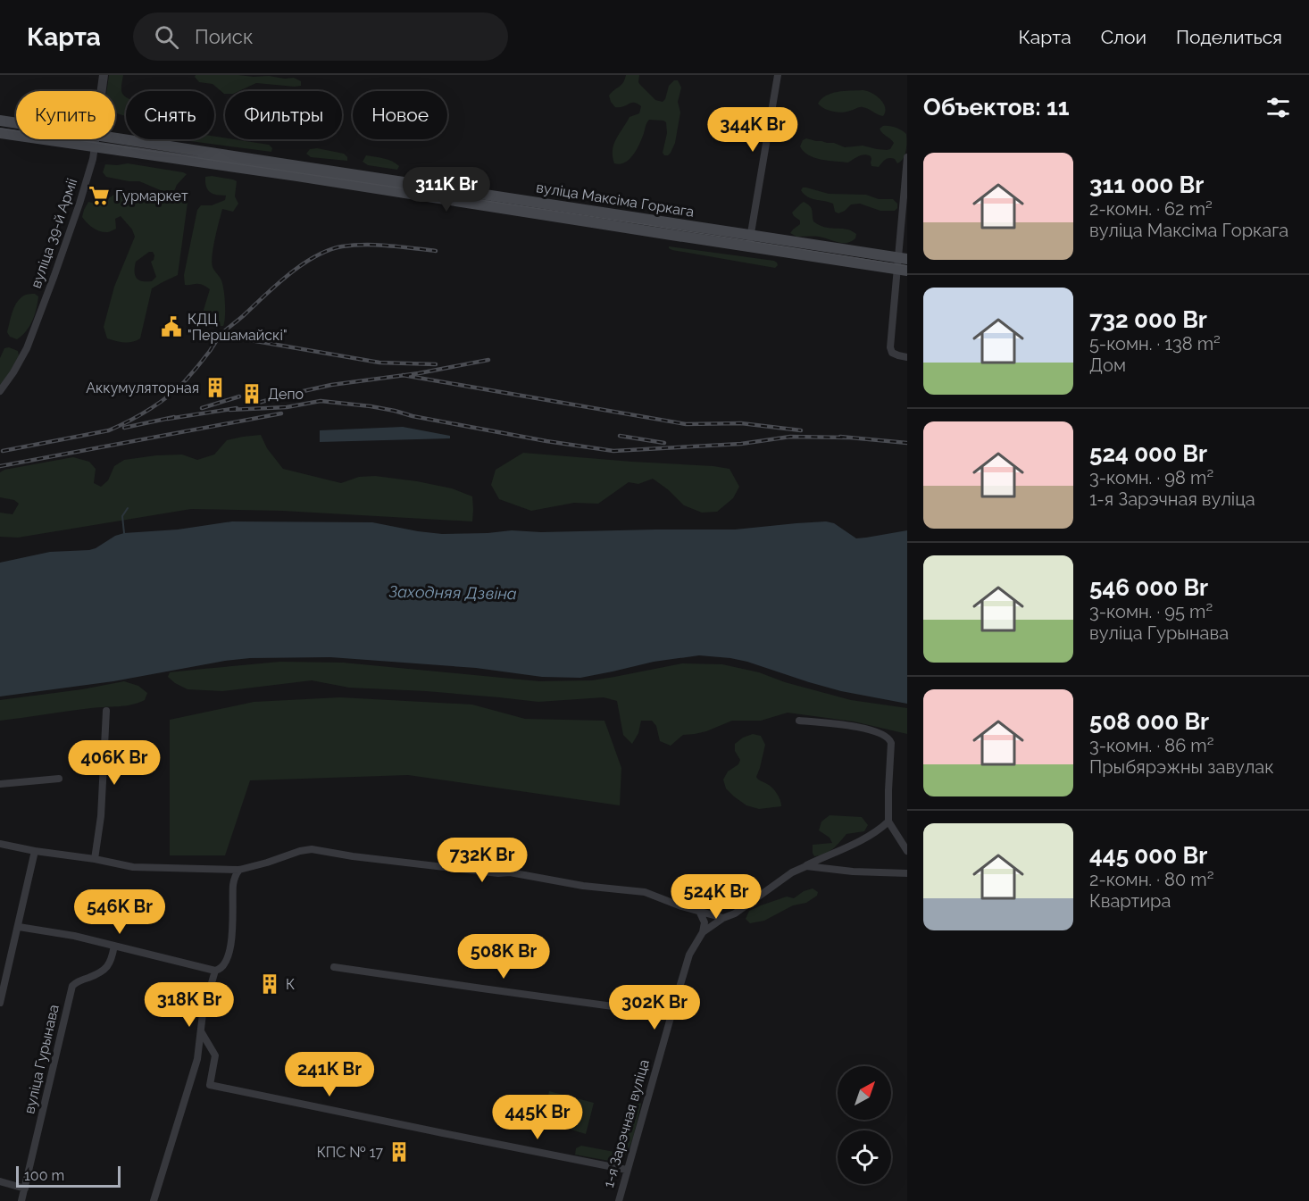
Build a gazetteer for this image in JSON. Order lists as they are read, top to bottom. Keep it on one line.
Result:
{"streets":{"main road":["вуліца Максіма Горкага"],"street":["вуліца 39-й Арміі","вуліца Гурынава","1-я Зарэчная вуліца"]},"crossings":[["вуліца Максіма Горкага","вуліца 39-й Арміі"]],"water":["Заходняя Дзвіна"],"places":{"supermarket":["Гурмаркет"],"public building":["КДЦ \"Першамайскі\""],"building":["Аккумуляторная","Депо","К","КПС № 17"]},"scale_bar":"100 m","north":"top right","page":{"header":"Карта","search":"Поиск","nav":["Карта","Слои","Поделиться"],"heading":"Объектов: 11","chip":["Купить","Снять","Фильтры","Новое"],"price":["344K Br","311K Br","406K Br","732K Br","524K Br","546K Br","508K Br","318K Br","302K Br","241K Br","445K Br"],"list":[{"name":"311 000 Br","note":"2-комн. · 62 m² · вуліца Максіма Горкага"},{"name":"732 000 Br","note":"5-комн. · 138 m² · Дом"},{"name":"524 000 Br","note":"3-комн. · 98 m² · 1-я Зарэчная вуліца"},{"name":"546 000 Br","note":"3-комн. · 95 m² · вуліца Гурынава"},{"name":"508 000 Br","note":"3-комн. · 86 m² · Прыбярэжны завулак"},{"name":"445 000 Br","note":"2-комн. · 80 m² · Квартира"}],"scale":"100 m"}}
